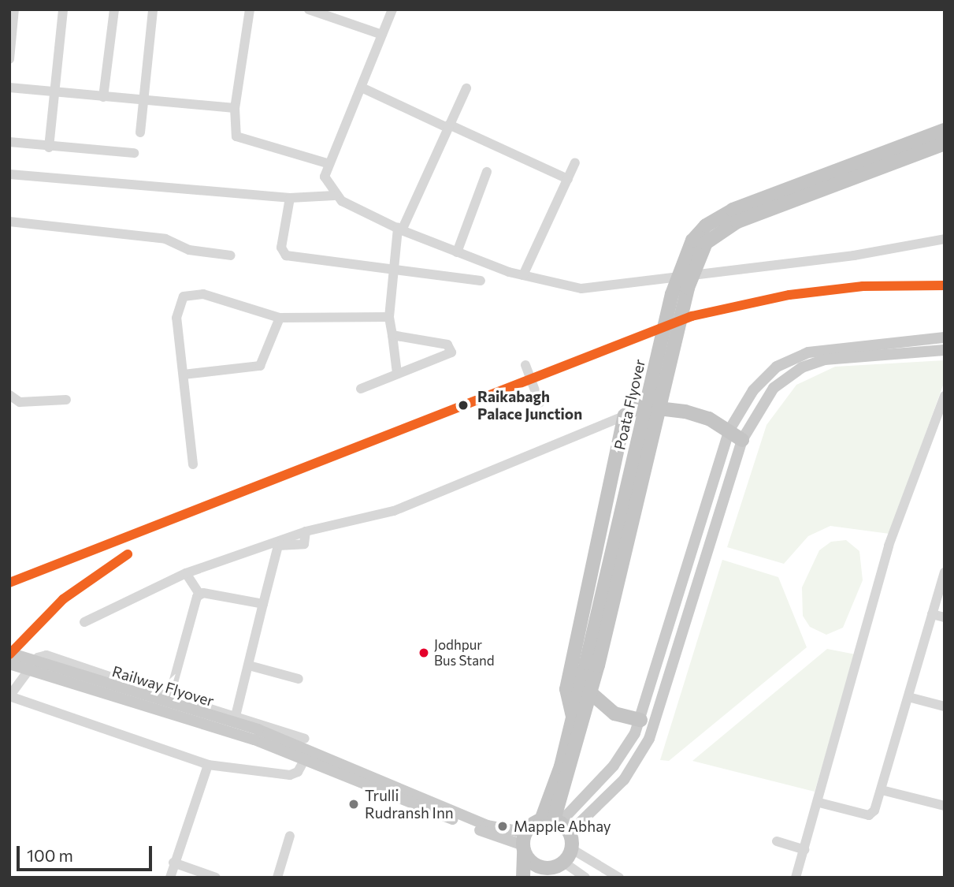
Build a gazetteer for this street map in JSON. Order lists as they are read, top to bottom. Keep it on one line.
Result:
{"streets":{"highway":["Poata Flyover"],"main road":["Railway Flyover"]},"places":["Raikabagh Palace Junction","Jodhpur Bus Stand","Trulli Rudransh Inn","Mapple Abhay"],"scale_bar":"100 m"}
